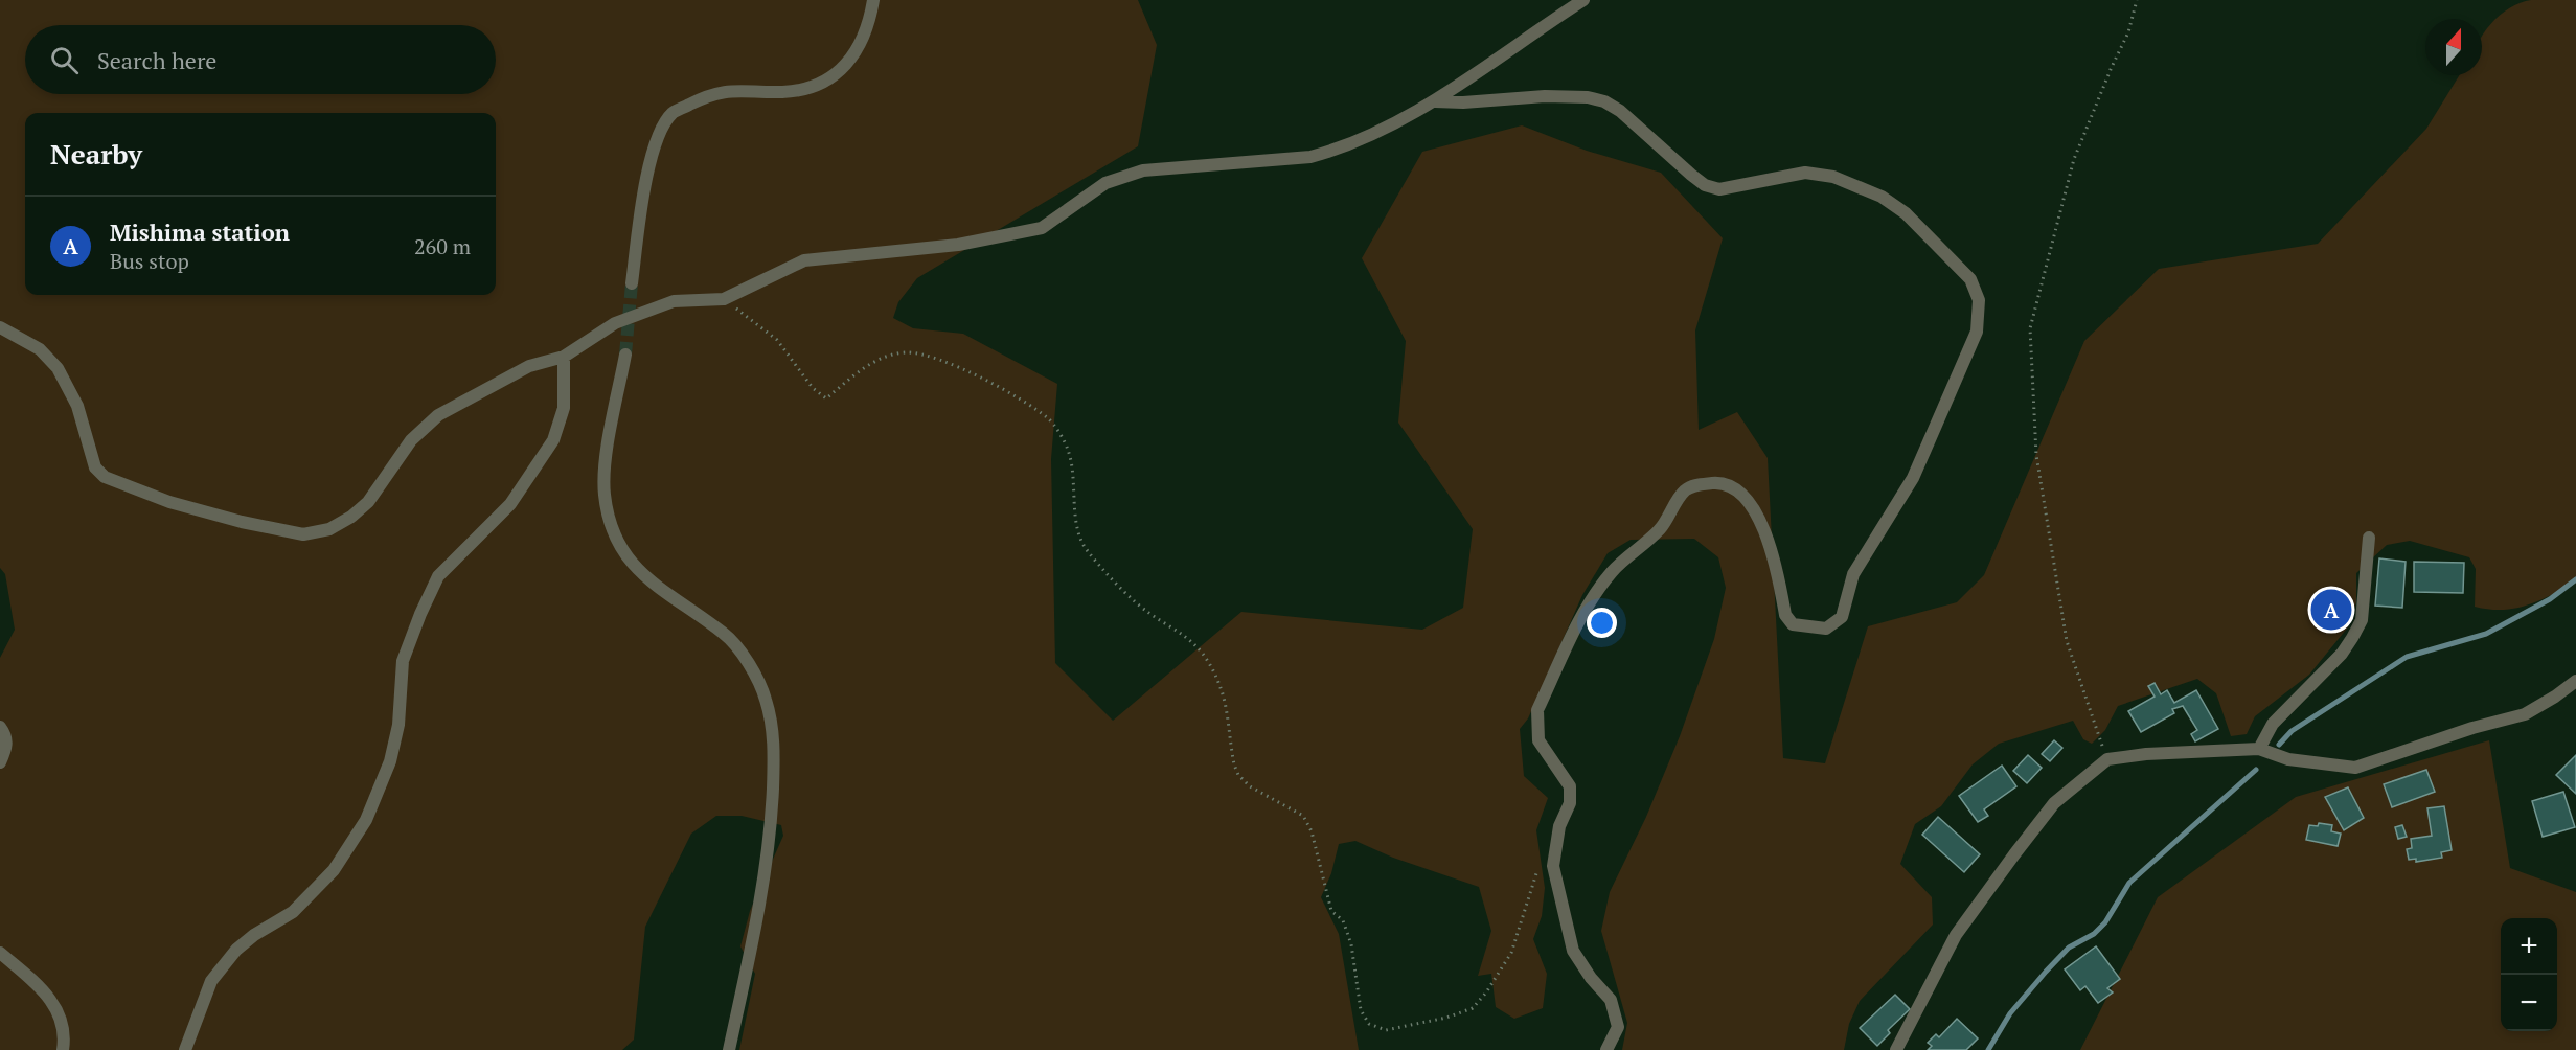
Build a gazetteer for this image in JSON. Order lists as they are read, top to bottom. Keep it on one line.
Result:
{"north":"top","page":{"search":"Search here","heading":"Nearby","list":[{"mark":"A","name":"Mishima station","note":"Bus stop","value":"260 m"}],"pins":"A","map_buttons":["+","−"]}}
